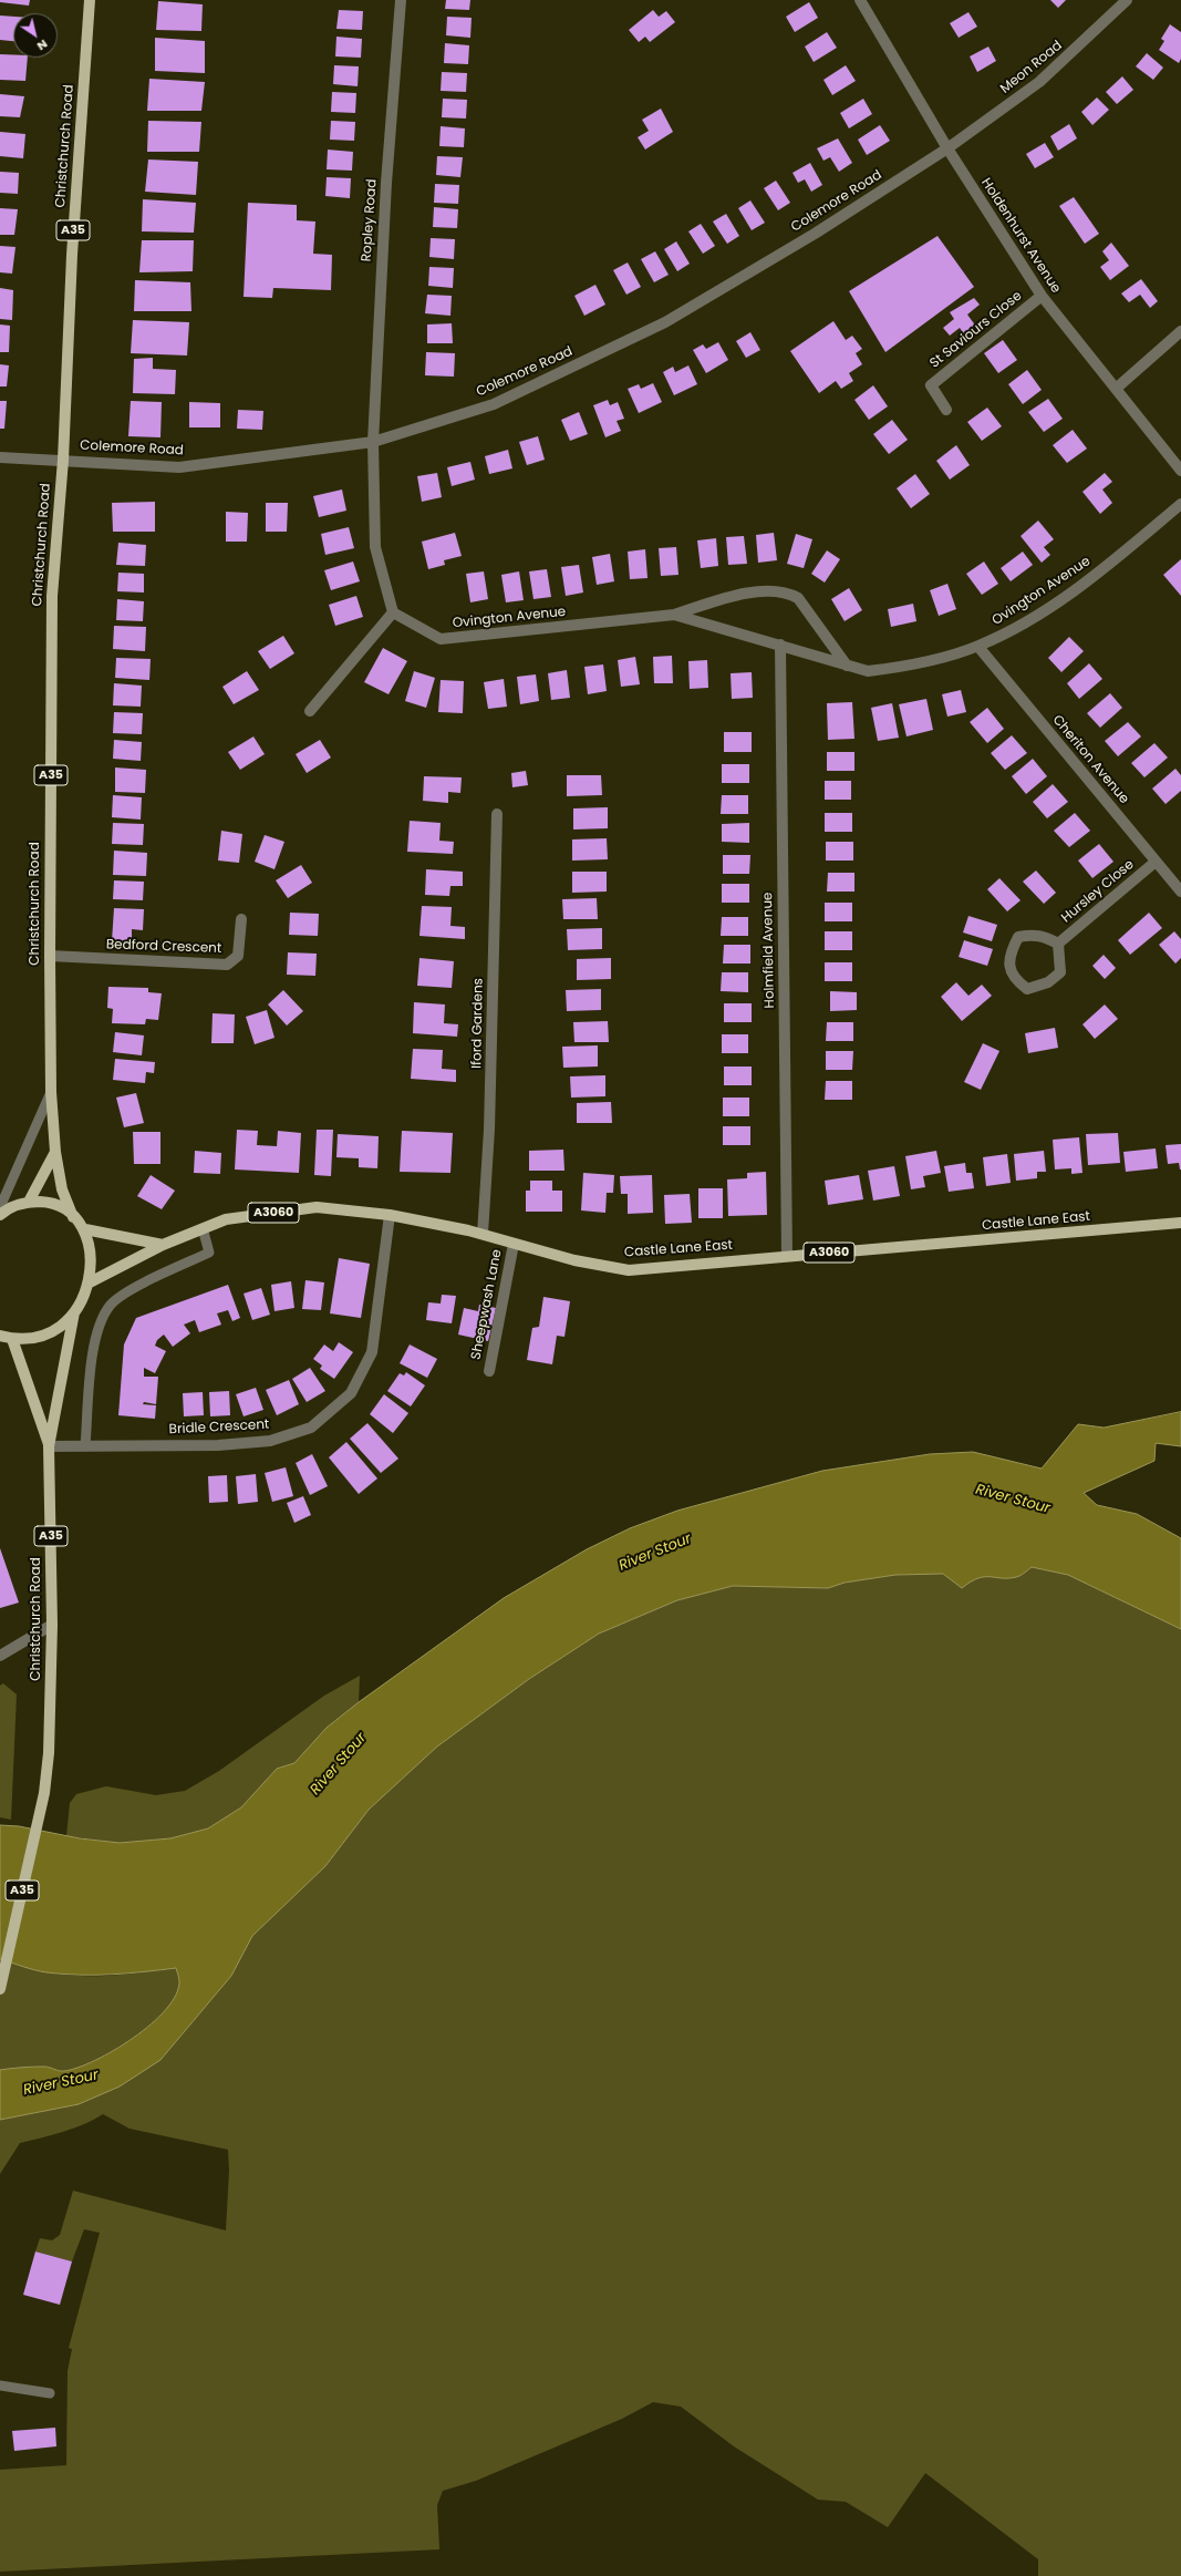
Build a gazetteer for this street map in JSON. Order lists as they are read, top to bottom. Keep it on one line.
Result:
{"streets":{"main road":["Christchurch Road","A35","A3060","Castle Lane East"],"street":["Meon Road","Colemore Road","Ropley Road","Holdenhurst Avenue","St Saviours Close","Ovington Avenue","Cheriton Avenue","Hursley Close","Bedford Crescent","Holmfield Avenue","Iford Gardens","Sheepwash Lane","Bridle Crescent"]},"crossings":[["Meon Road","Colemore Road"],["Meon Road","Holdenhurst Avenue"],["Christchurch Road","Colemore Road"],["Christchurch Road","Bedford Crescent"],["Christchurch Road","Bridle Crescent"],["Colemore Road","Ropley Road"],["Colemore Road","Holdenhurst Avenue"],["Holdenhurst Avenue","St Saviours Close"],["Ovington Avenue","Cheriton Avenue"],["Ovington Avenue","Holmfield Avenue"],["Cheriton Avenue","Hursley Close"],["Holmfield Avenue","Castle Lane East"],["Iford Gardens","Castle Lane East"],["Castle Lane East","Sheepwash Lane"],["Castle Lane East","Bridle Crescent"]],"water":["River Stour"],"north":"bottom right"}
